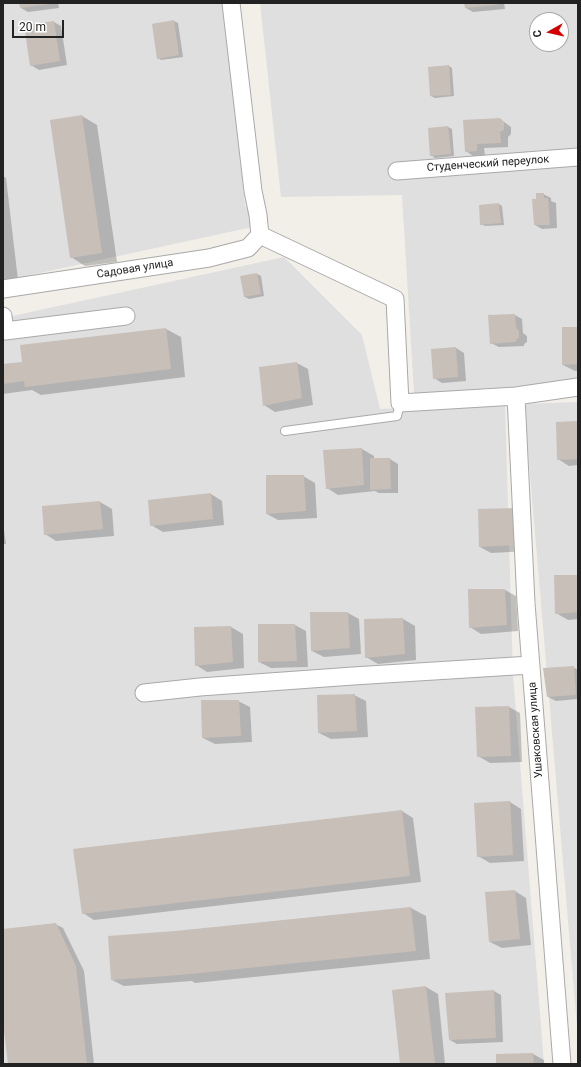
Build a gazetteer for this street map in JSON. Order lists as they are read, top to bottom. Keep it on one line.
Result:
{"streets":{"street":["Студенческий переулок","Садовая улица","Ушаковская улица"]},"scale_bar":"20 m","north":"left"}
